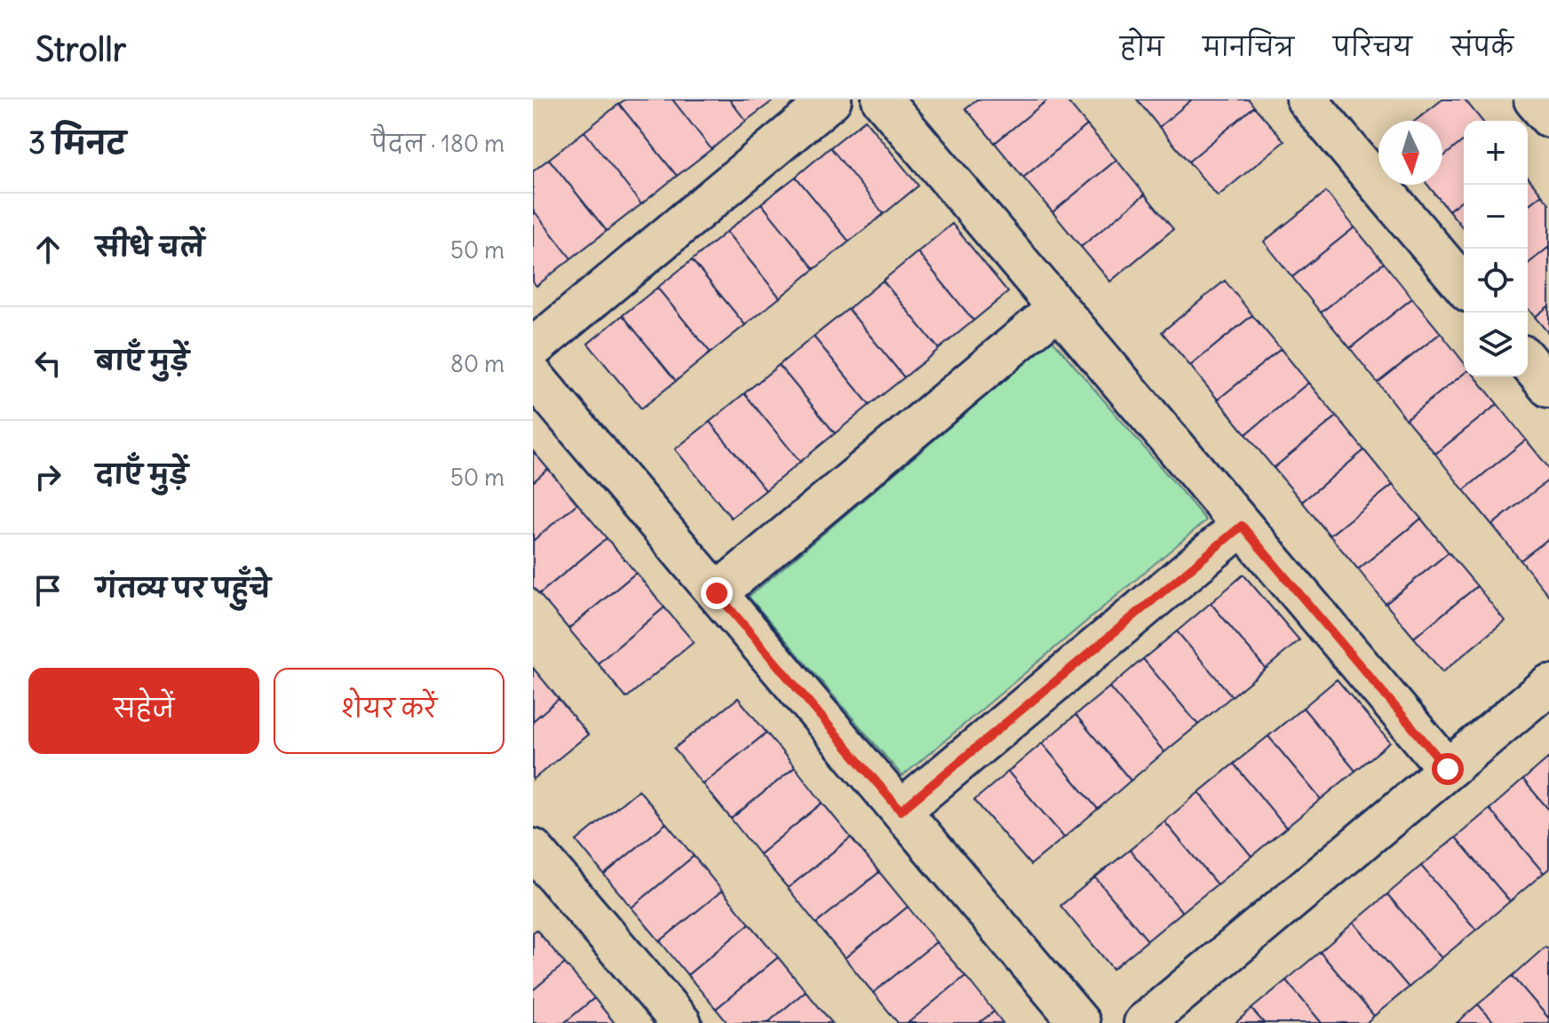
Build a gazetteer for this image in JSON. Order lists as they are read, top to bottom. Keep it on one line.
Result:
{"north":"bottom","page":{"header":"Strollr","nav":["होम","मानचित्र","परिचय","संपर्क"],"heading":["3 मिनट","पैदल · 180 m"],"map_buttons":["+","−"],"list":[["सीधे चलें","50 m"],["बाएँ मुड़ें","80 m"],["दाएँ मुड़ें","50 m"],"गंतव्य पर पहुँचे"],"buttons":["सहेजें","शेयर करें"]}}
